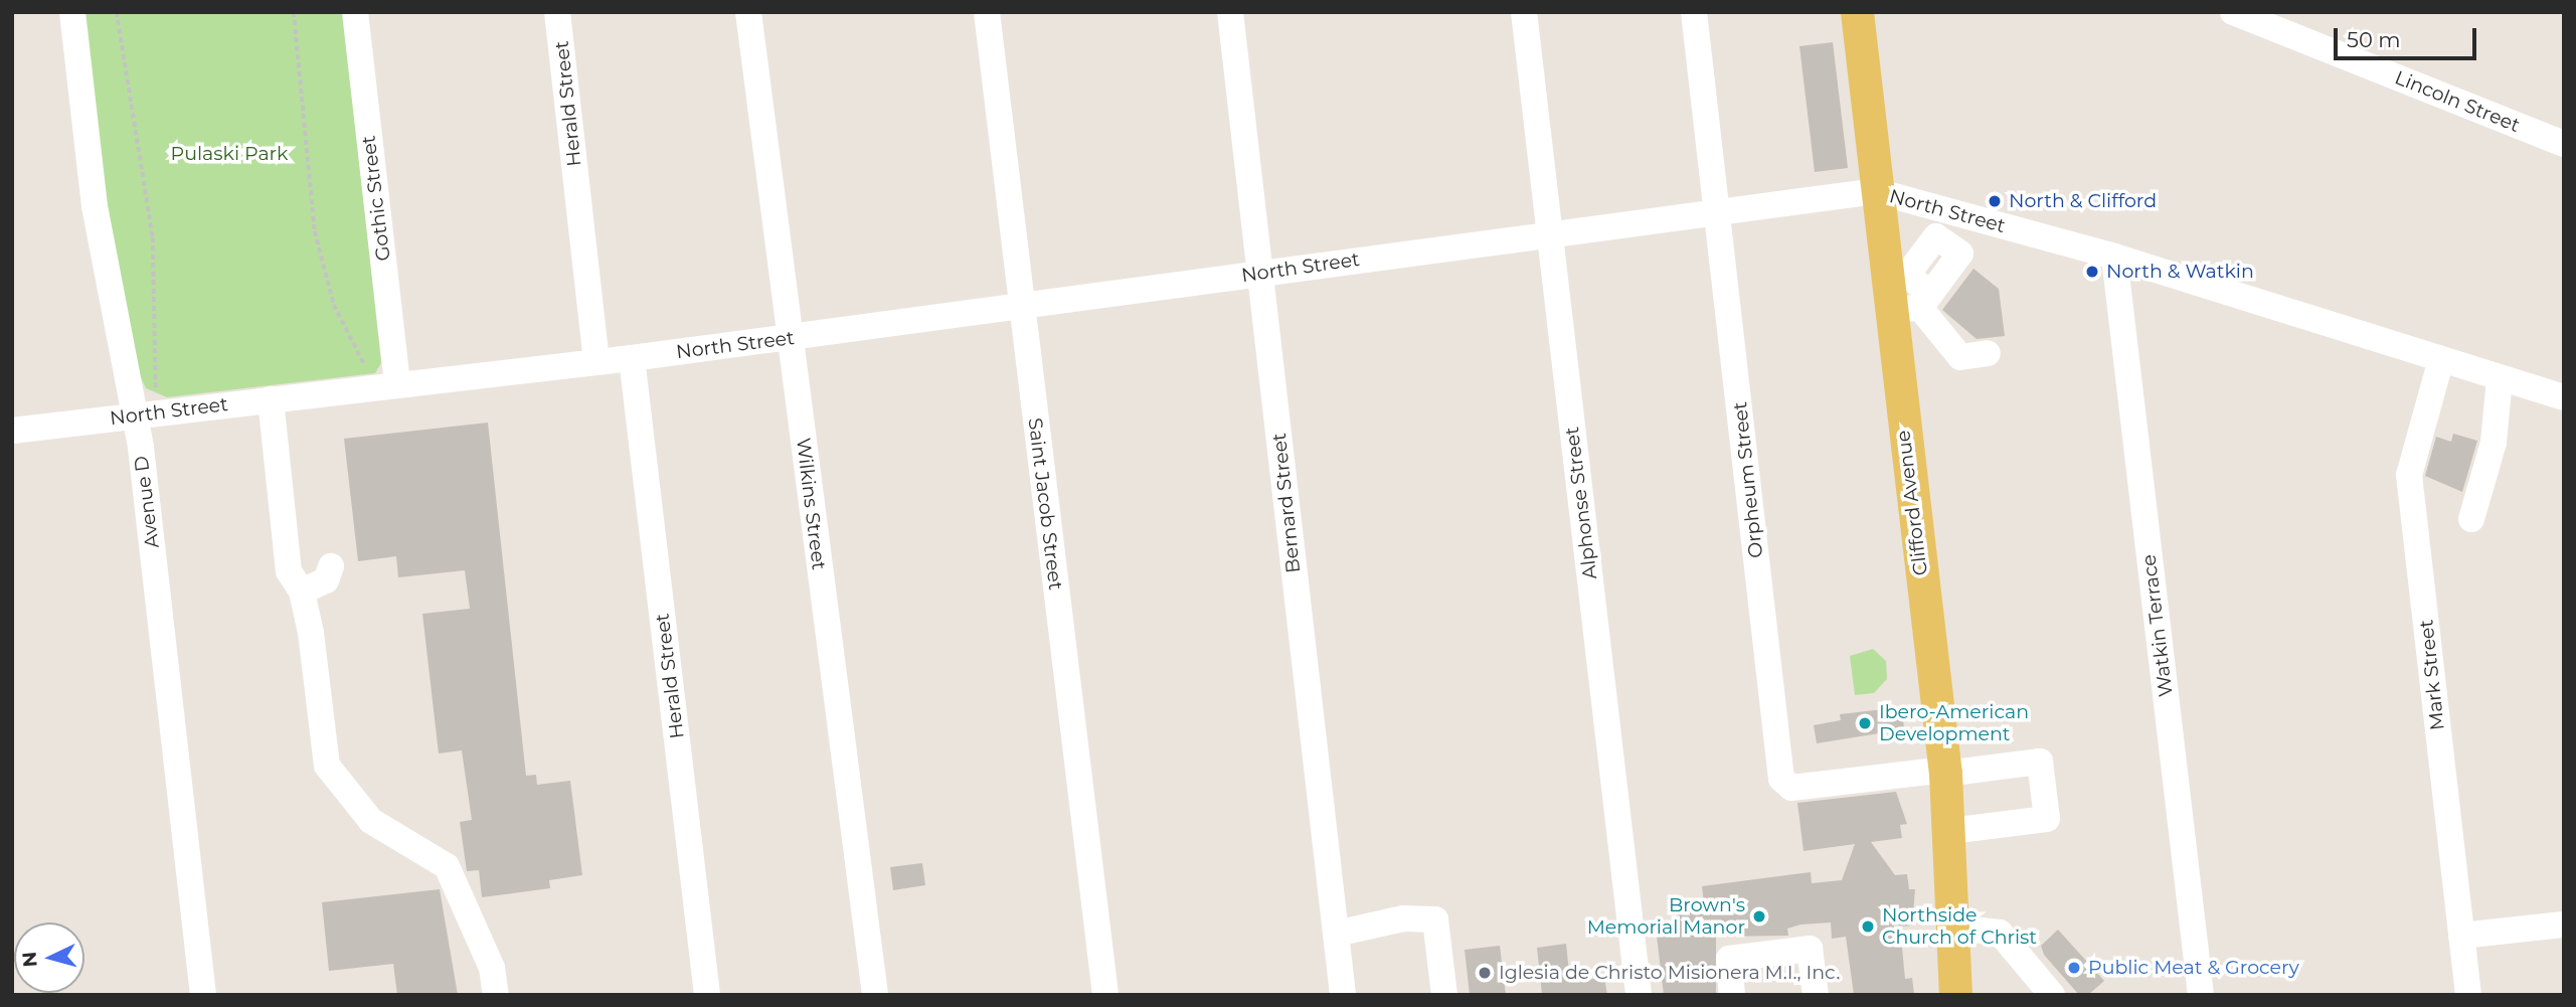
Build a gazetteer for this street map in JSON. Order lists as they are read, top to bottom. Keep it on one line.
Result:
{"streets":{"main road":["Clifford Avenue"],"street":["Lincoln Street","Herald Street","Gothic Street","North Street","Orpheum Street","Avenue D","Bernard Street","Alphonse Street","Wilkins Street","Saint Jacob Street","Watkin Terrace","Mark Street"]},"crossings":[["Herald Street","North Street"],["Gothic Street","North Street"],["North Street","Orpheum Street"],["North Street","Avenue D"],["North Street","Bernard Street"],["North Street","Alphonse Street"],["North Street","Clifford Avenue"],["North Street","Wilkins Street"],["North Street","Saint Jacob Street"],["North Street","Watkin Terrace"],["North Street","Mark Street"],["Orpheum Street","Clifford Avenue"]],"parks":["Pulaski Park"],"places":["North & Clifford","North & Watkin","Ibero-American Development","Brown's Memorial Manor","Northside Church of Christ","Public Meat & Grocery","Iglesia de Christo Misionera M.I., Inc."],"scale_bar":"50 m","north":"left"}
